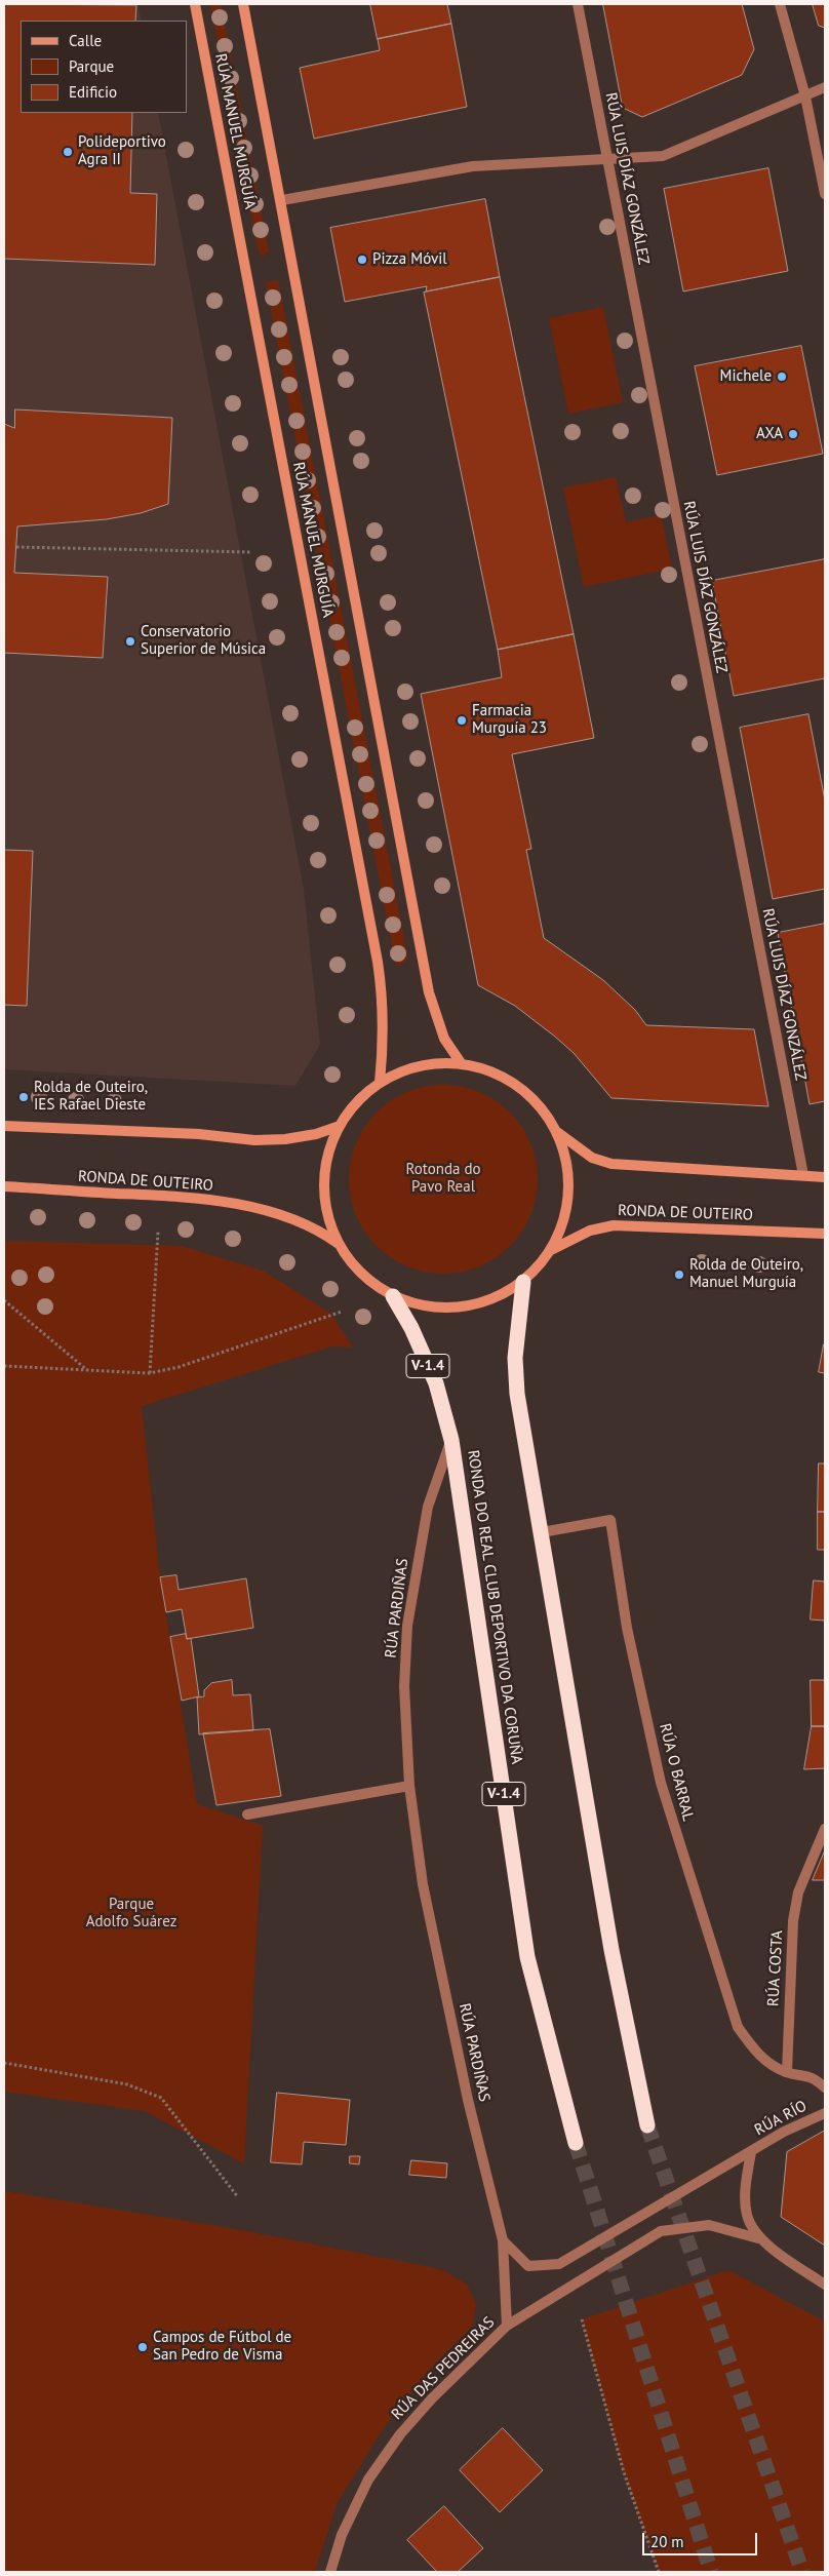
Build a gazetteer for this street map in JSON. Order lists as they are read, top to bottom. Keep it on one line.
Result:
{"streets":{"highway":["V-1.4","RONDA DO REAL CLUB DEPORTIVO DA CORUÑA"],"main road":["RÚA MANUEL MURGUÍA","RONDA DE OUTEIRO"],"street":["RÚA LUIS DÍAZ GONZÁLEZ","RÚA PARDIÑAS","RÚA O BARRAL","RÚA COSTA","RÚA RÍO","RÚA DAS PEDREIRAS"]},"crossings":[["RÚA MANUEL MURGUÍA","RONDA DE OUTEIRO"],["RÚA LUIS DÍAZ GONZÁLEZ","RONDA DE OUTEIRO"],["RONDA DE OUTEIRO","RONDA DO REAL CLUB DEPORTIVO DA CORUÑA"],["RONDA DO REAL CLUB DEPORTIVO DA CORUÑA","RÚA PARDIÑAS"],["RÚA PARDIÑAS","RÚA DAS PEDREIRAS"],["RÚA O BARRAL","RÚA COSTA"]],"parks":["Rotonda do Pavo Real","Parque Adolfo Suárez"],"places":["Polideportivo Agra II","Pizza Móvil","Michele","AXA","Conservatorio Superior de Música","Farmacia Murguía 23","Rolda de Outeiro, IES Rafael Dieste","Rolda de Outeiro, Manuel Murguía","Campos de Fútbol de San Pedro de Visma"],"legend":["Calle","Parque","Edificio"],"scale_bar":"20 m"}
